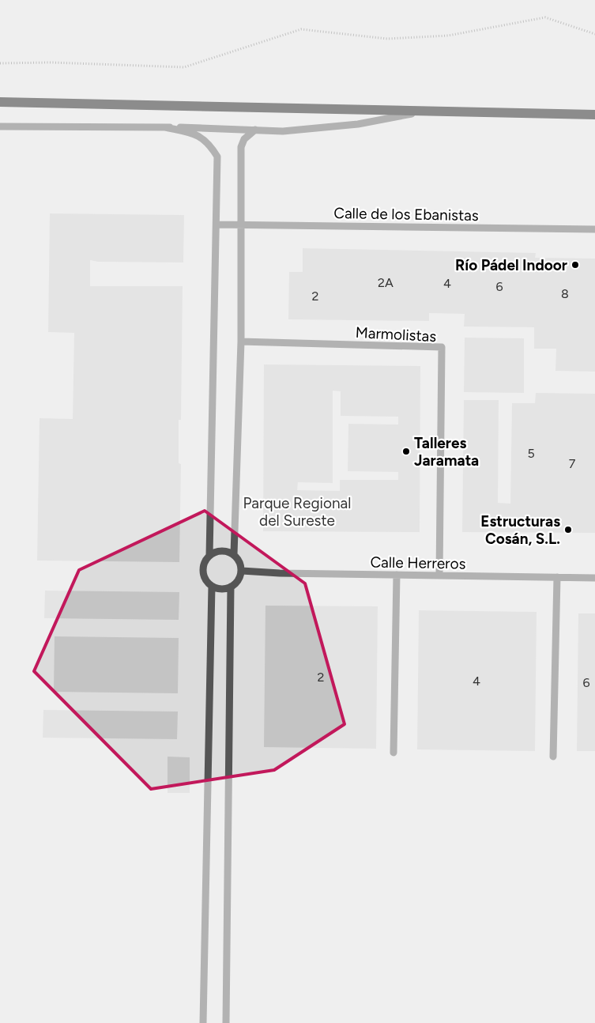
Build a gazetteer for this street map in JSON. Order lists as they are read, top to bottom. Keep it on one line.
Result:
{"streets":{"lane":["Calle de los Ebanistas","Marmolistas","Calle Herreros"]},"crossings":[["Marmolistas","Calle Herreros"]],"parks":["Parque Regional del Sureste"],"places":["Río Pádel Indoor","Talleres Jaramata","Estructuras Cosán, S.L."],"house_numbers":["2A","4","6","8","2","5","7","2","4","6"]}
